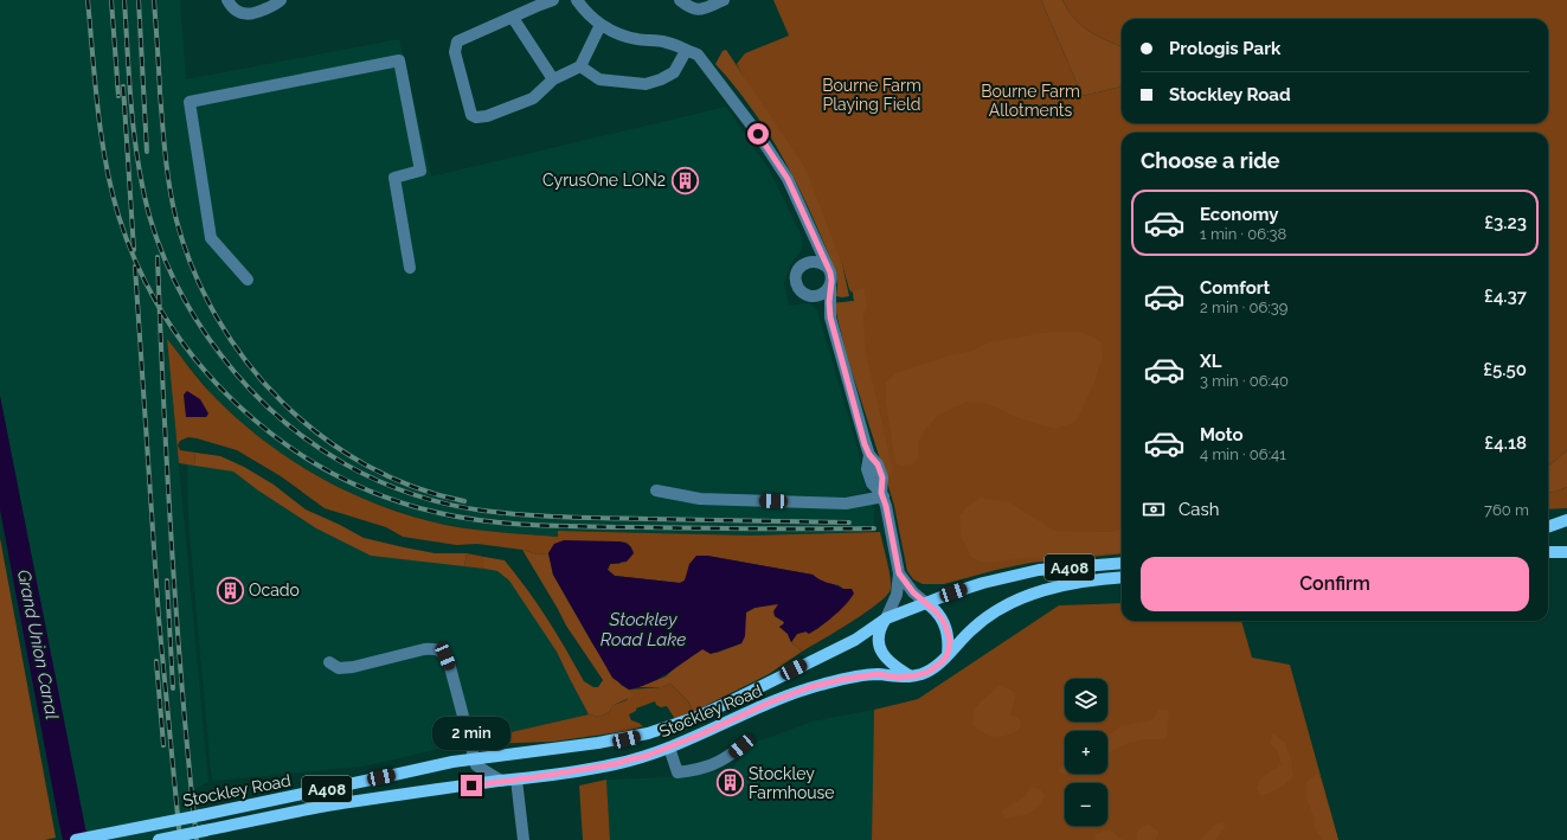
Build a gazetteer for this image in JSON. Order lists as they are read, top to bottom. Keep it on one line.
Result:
{"streets":{"main road":["A408","Stockley Road"]},"water":["Stockley Road Lake","Grand Union Canal"],"parks":["Bourne Farm Playing Field","Bourne Farm Allotments"],"places":{"building":["CyrusOne LON2","Ocado","Stockley Farmhouse"]},"page":{"banner":["Prologis Park","Stockley Road"],"heading":"Choose a ride","list":[{"name":"Economy","note":"1 min · 06:38","value":"£3.23"},{"name":"Comfort","note":"2 min · 06:39","value":"£4.37"},{"name":"XL","note":"3 min · 06:40","value":"£5.50"},{"name":"Moto","note":"4 min · 06:41","value":"£4.18"}],"pay":["Cash","760 m"],"buttons":"Confirm","map_buttons":["+","−"],"bubble":"2 min"}}
